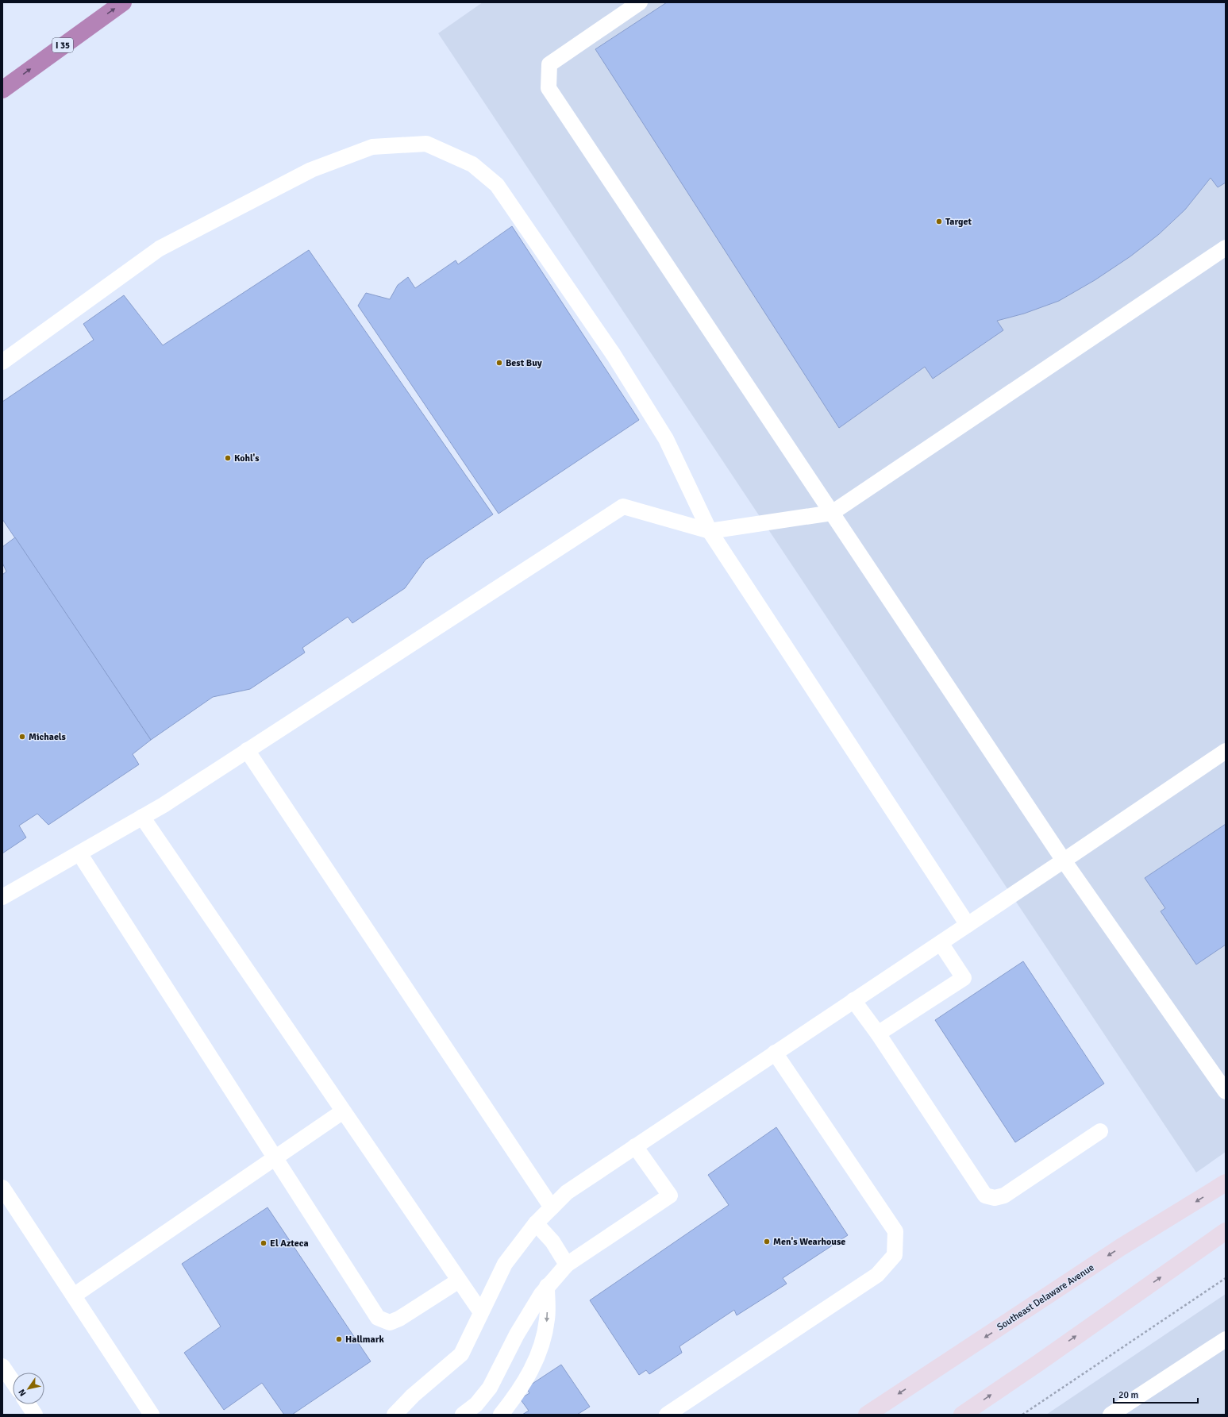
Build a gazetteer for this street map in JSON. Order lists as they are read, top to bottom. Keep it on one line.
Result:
{"streets":{"highway":["I 35"],"main road":["Southeast Delaware Avenue"]},"places":["Target","Best Buy","Kohl's","Michaels","Men's Wearhouse","El Azteca","Hallmark"],"scale_bar":"20 m","north":"bottom left"}
